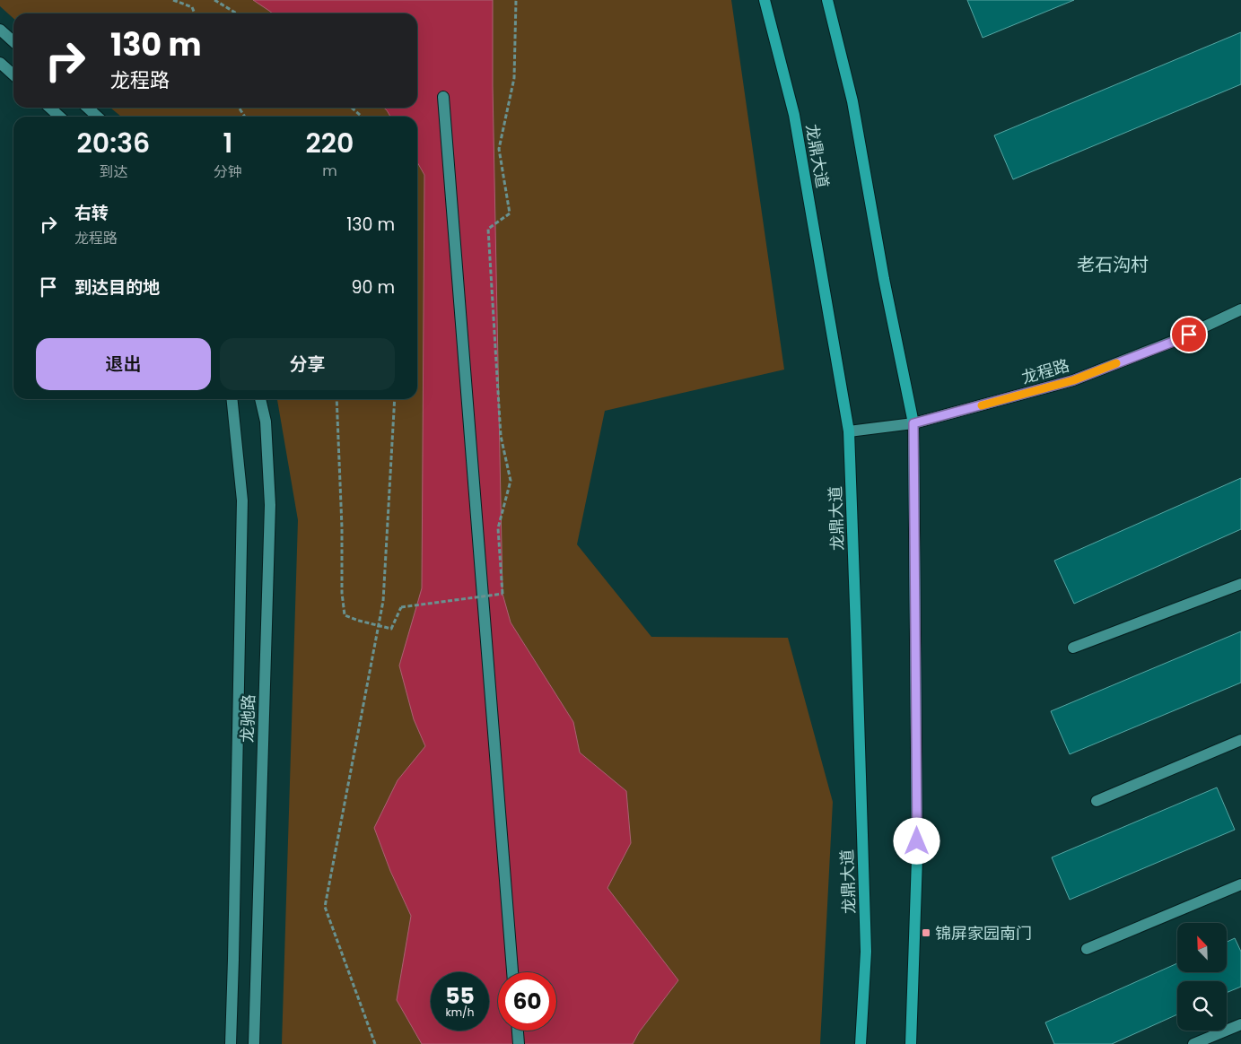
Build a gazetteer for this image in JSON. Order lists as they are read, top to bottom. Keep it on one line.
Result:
{"streets":{"main road":["龙鼎大道","龙程路","龙驰路"]},"crossings":[["龙鼎大道","龙程路"]],"districts":["老石沟村"],"places":{"transit":["锦屏家园南门"]},"north":"top left","page":{"turn":["130 m","龙程路"],"eta":["20:36","到达","1","分钟","220","m"],"list":[{"name":"右转","note":"龙程路","value":"130 m"},{"name":"到达目的地","value":"90 m"}],"buttons":["退出","分享"],"speed":"55 km/h","limit":"60"}}
